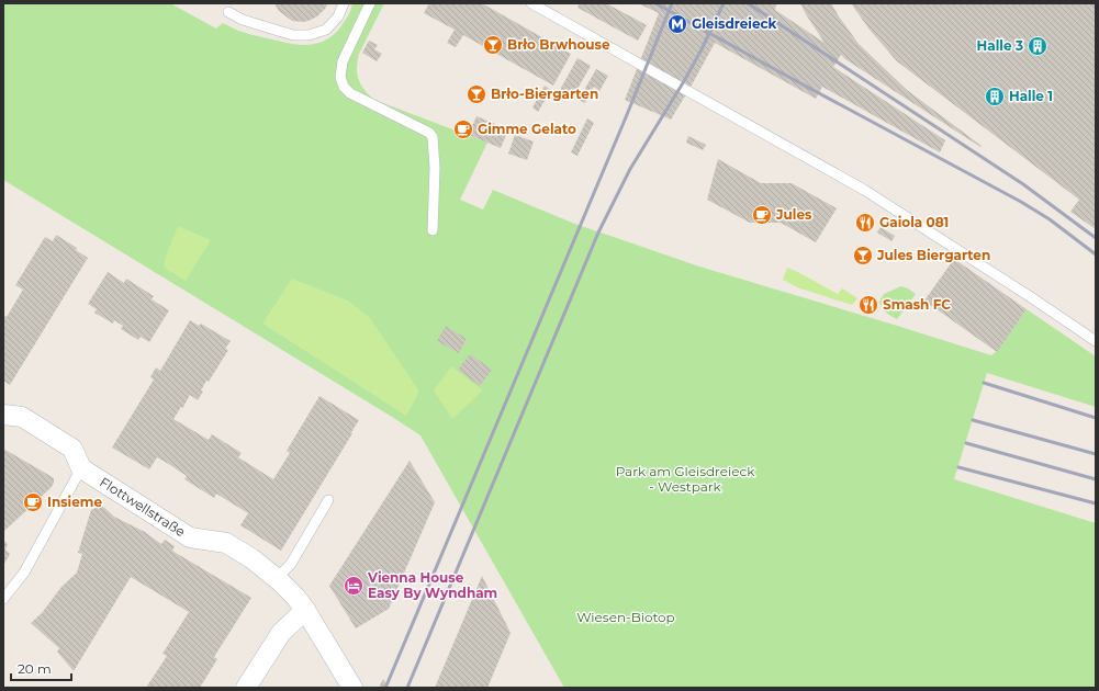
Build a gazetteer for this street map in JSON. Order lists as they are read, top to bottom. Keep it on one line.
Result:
{"streets":{"street":["Flottwellstraße"]},"parks":["Park am Gleisdreieck - Westpark","Wiesen-Biotop"],"places":{"metro station":["Gleisdreieck"],"bar":["Brło Brwhouse","Brło-Biergarten","Jules Biergarten"],"building":["Halle 3","Halle 1"],"cafe":["Gimme Gelato","Jules","Insieme"],"restaurant":["Gaiola 081","Smash FC"],"hotel":["Vienna House Easy By Wyndham"]},"scale_bar":"20 m"}
